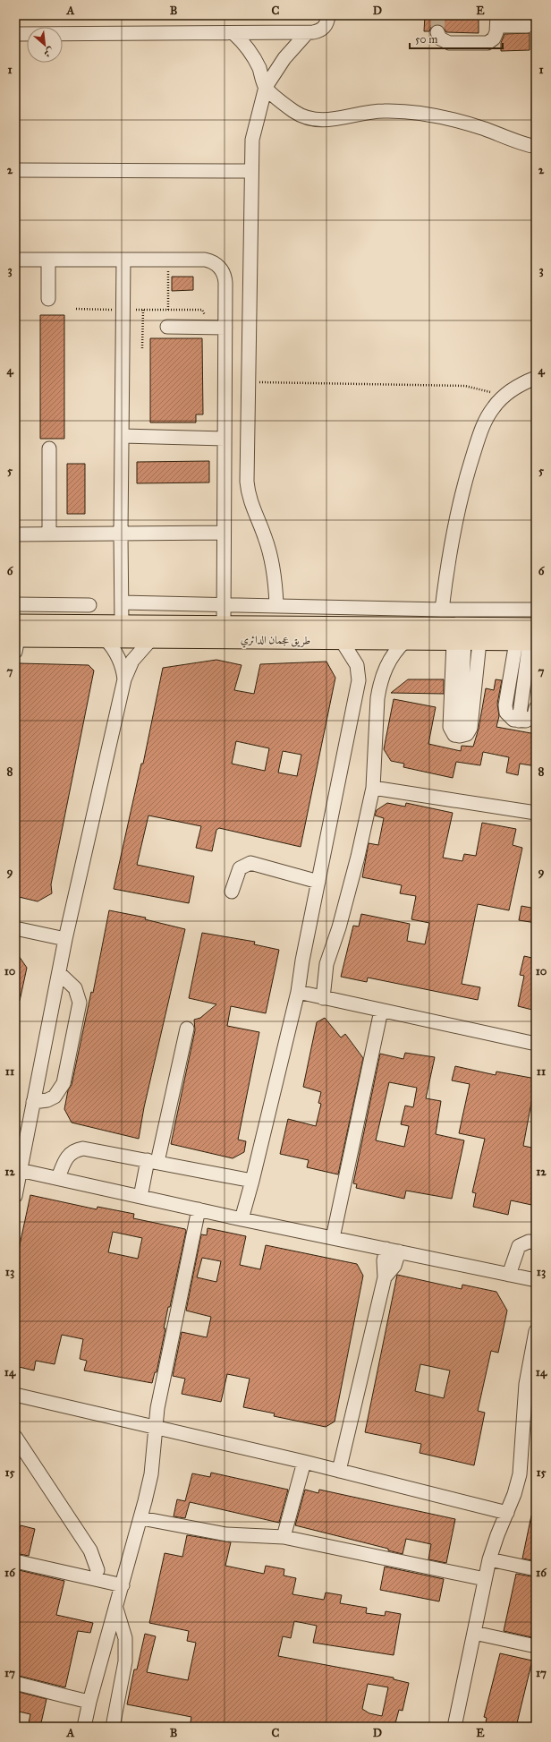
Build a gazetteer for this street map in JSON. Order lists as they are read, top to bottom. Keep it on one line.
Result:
{"streets":{"main road":["طريق عجمان الدائري"]},"scale_bar":"50 m","north":"bottom right","grid":{"columns":["A","B","C","D","E"],"rows":["1","2","3","4","5","6","7","8","9","10","11","12","13","14","15","16","17"]}}
